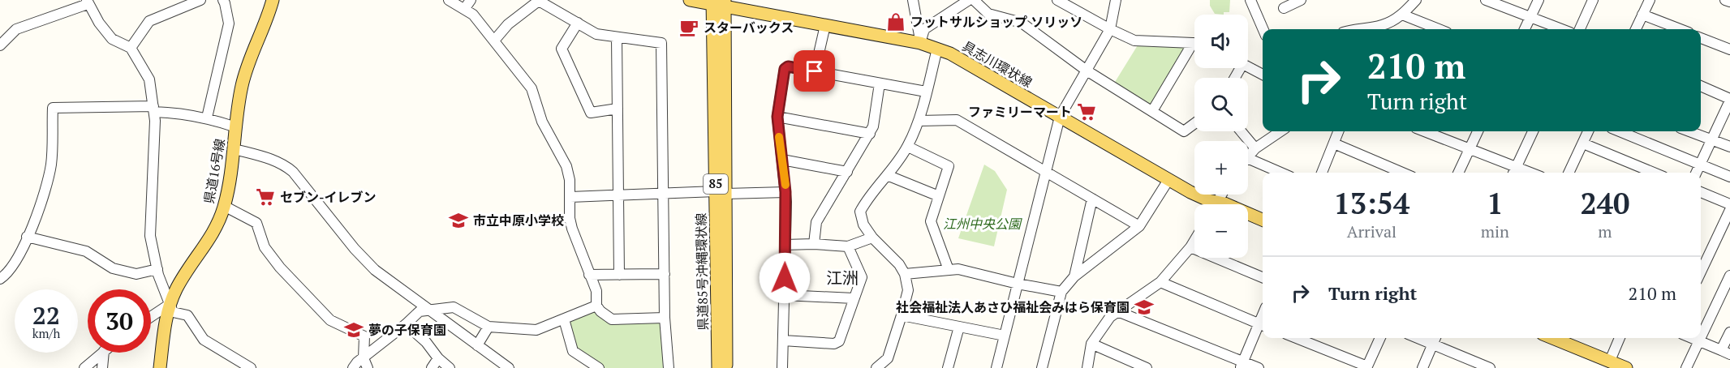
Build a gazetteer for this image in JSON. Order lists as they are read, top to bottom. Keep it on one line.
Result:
{"streets":{"main road":["具志川環状線","県道16号線","85","県道85号沖縄環状線"]},"crossings":[["具志川環状線","県道85号沖縄環状線"]],"districts":["江洲"],"parks":["江州中央公園"],"places":{"shop":["フットサルショップ ソリッソ"],"cafe":["スターバックス"],"supermarket":["ファミリーマート","セブン-イレブン"],"school or university":["市立中原小学校","社会福祉法人あさひ福祉会みはら保育園","夢の子保育園"]},"page":{"map_buttons":["+","−"],"turn":["210 m","Turn right"],"eta":["13:54","Arrival","1","min","240","m"],"list":[{"name":"Turn right","value":"210 m"}],"speed":"22 km/h","limit":"30"}}
